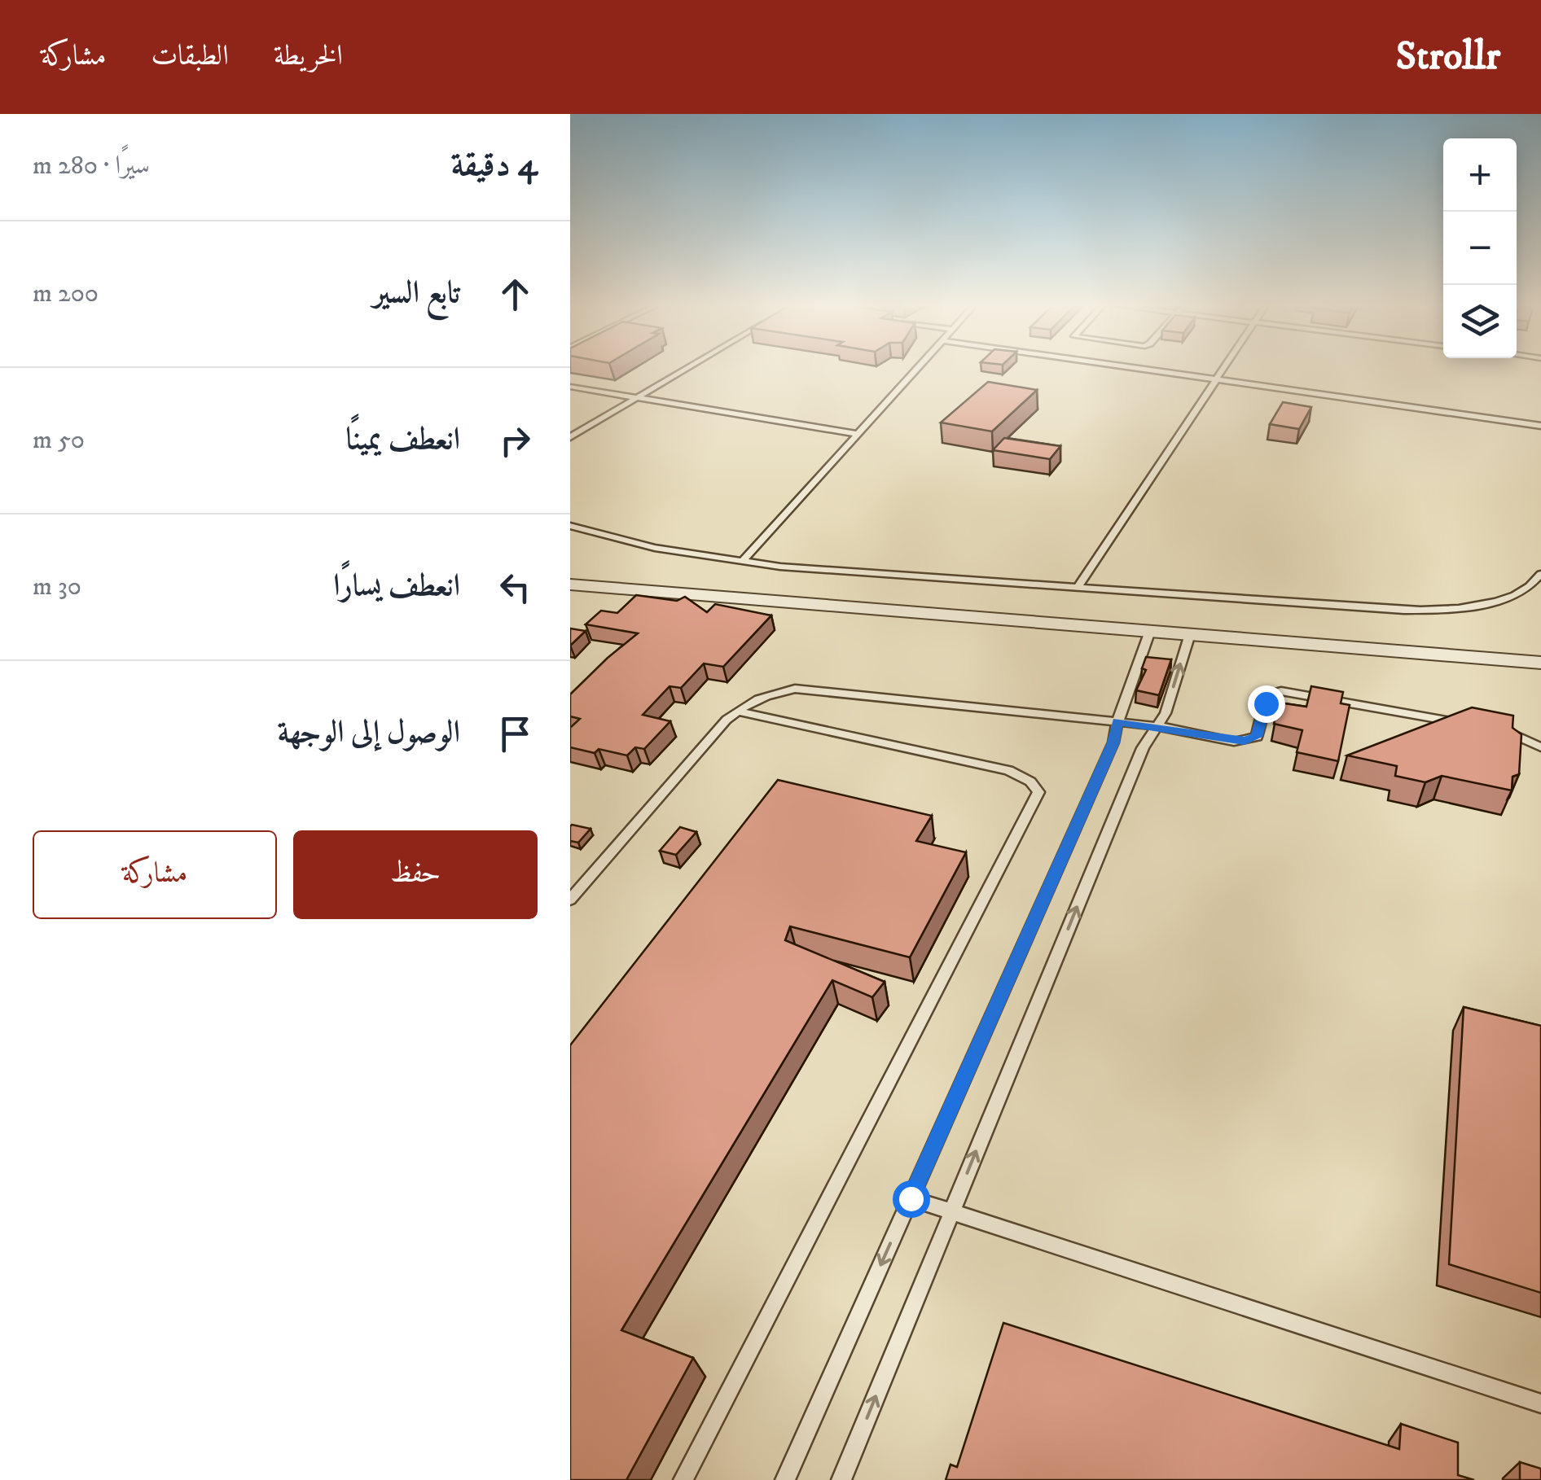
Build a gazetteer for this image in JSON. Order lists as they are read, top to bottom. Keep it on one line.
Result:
{"page":{"header":"Strollr","nav":["الخريطة","الطبقات","مشاركة"],"heading":["4 دقيقة","سيرًا · 280 m"],"map_buttons":["+","−"],"list":[["تابع السير","200 m"],["انعطف يمينًا","50 m"],["انعطف يسارًا","30 m"],"الوصول إلى الوجهة"],"buttons":["حفظ","مشاركة"]}}
